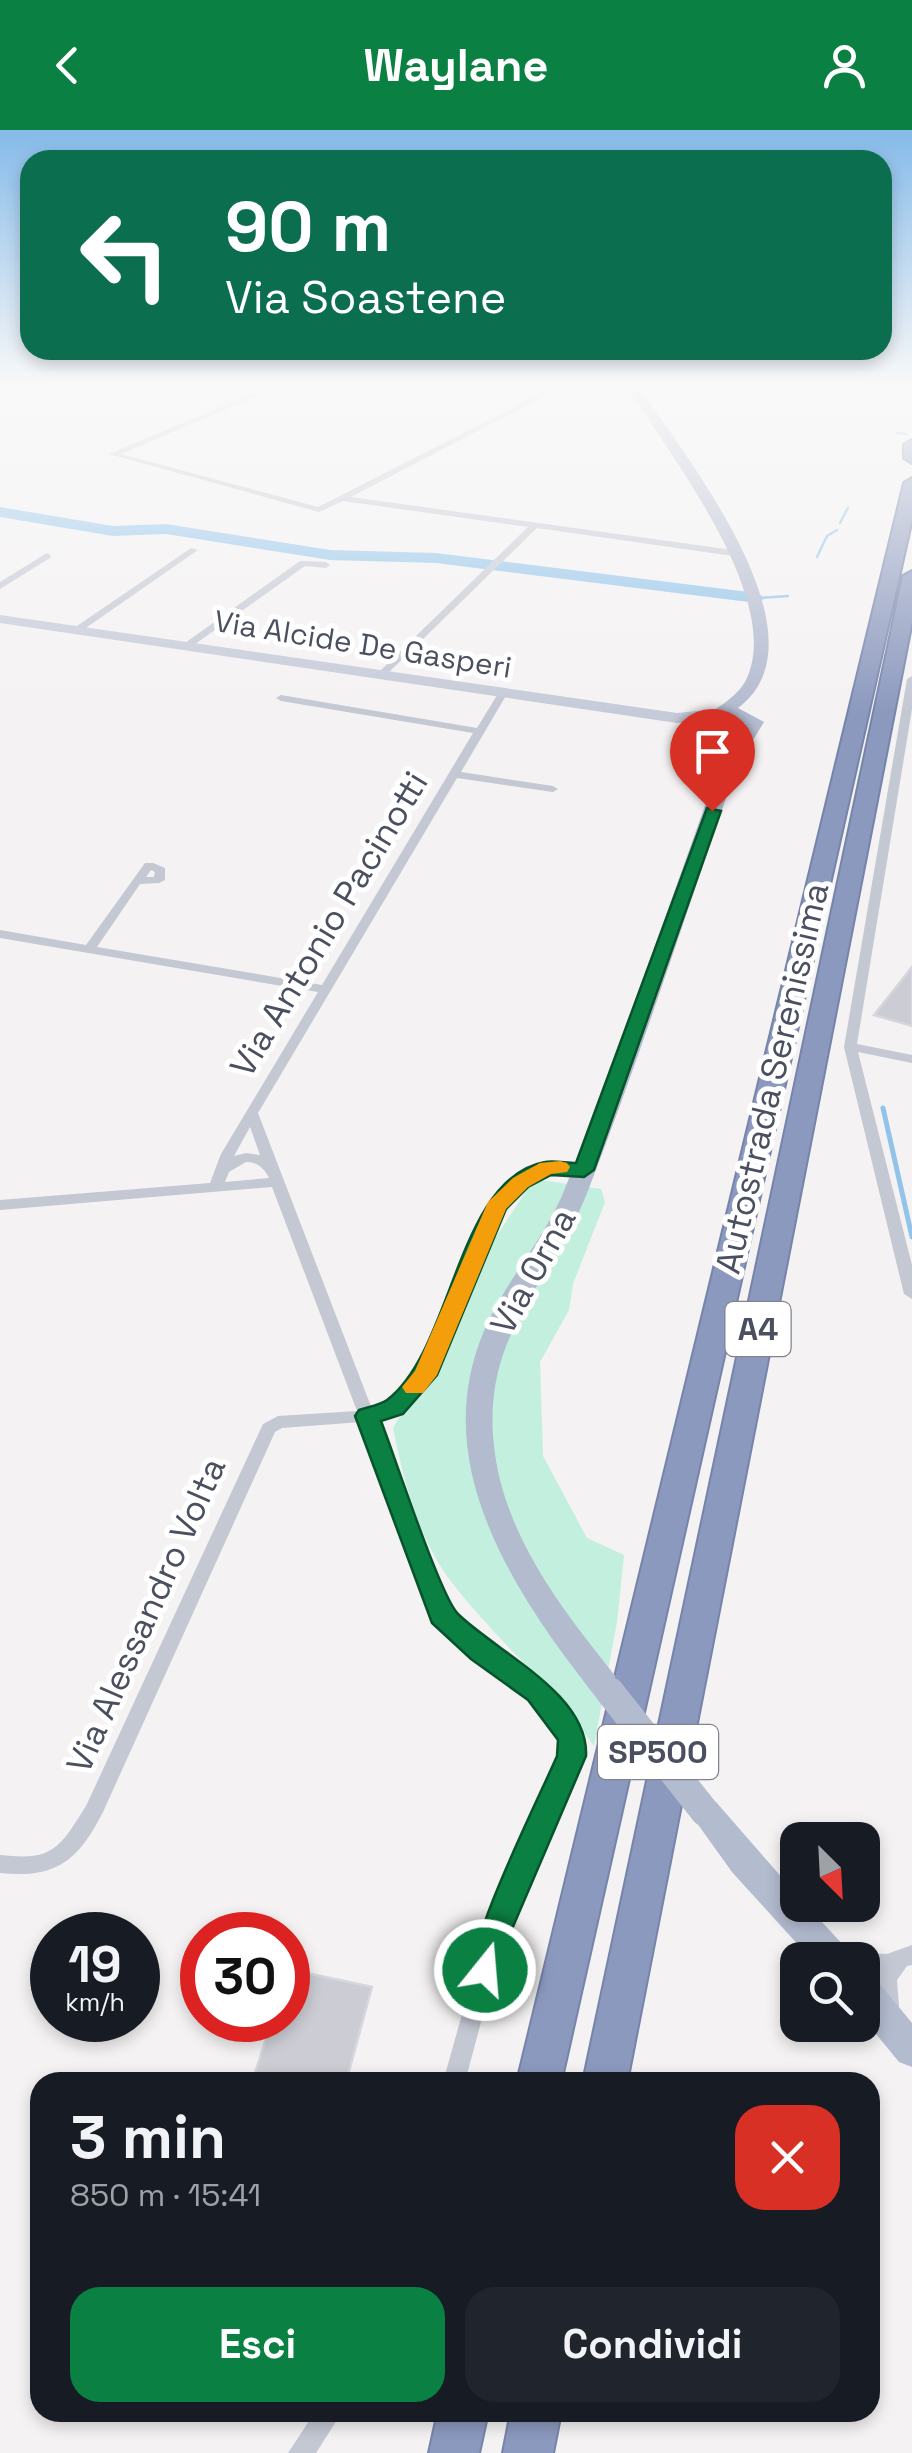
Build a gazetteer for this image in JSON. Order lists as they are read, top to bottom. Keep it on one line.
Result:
{"streets":{"highway":["Autostrada Serenissima","A4"],"main road":["Via Alcide De Gasperi","Via Orna","SP500"],"street":["Via Antonio Pacinotti","Via Alessandro Volta"]},"crossings":[["Via Alcide De Gasperi","Via Antonio Pacinotti"],["Via Antonio Pacinotti","Via Alessandro Volta"],["Via Orna","SP500"]],"north":"bottom right","page":{"header":"Waylane","turn":["90 m","Via Soastene"],"speed":"19 km/h","limit":"30","heading":["3 min","850 m · 15:41"],"buttons":["Esci","Condividi"]}}
